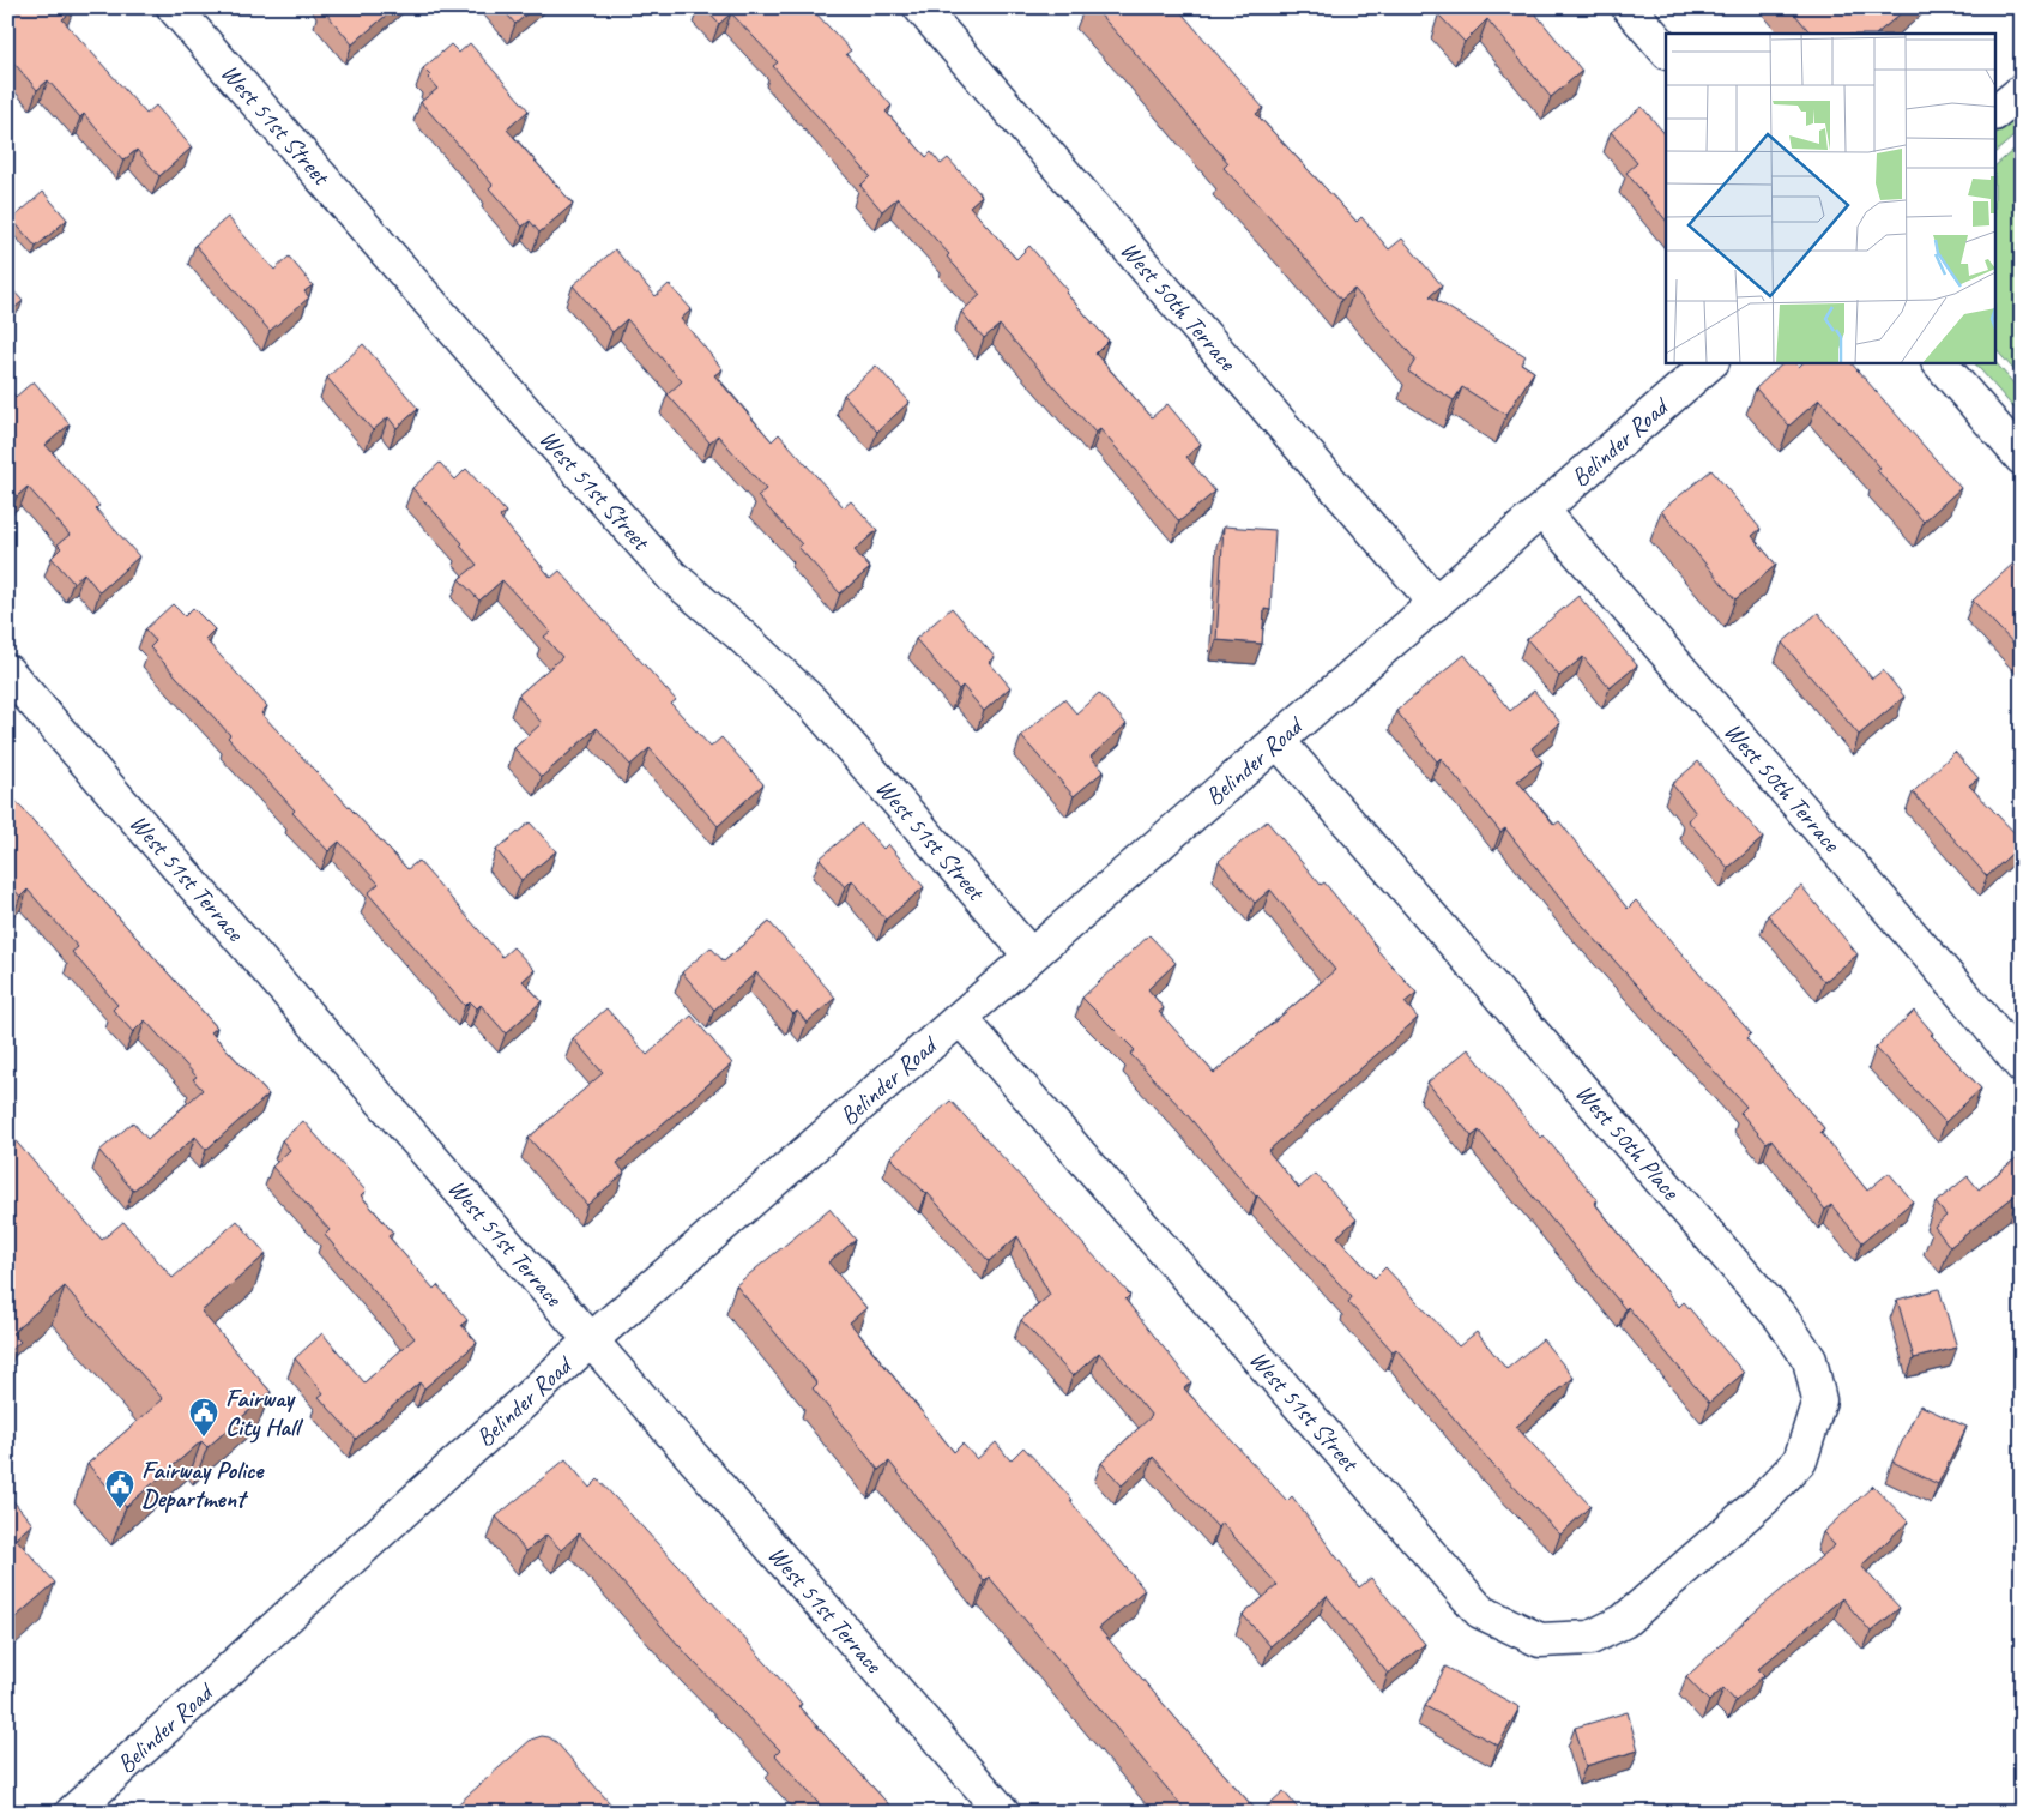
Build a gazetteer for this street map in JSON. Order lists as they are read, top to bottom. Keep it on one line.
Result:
{"streets":{"street":["West 51st Street","West 50th Terrace","Belinder Road","West 51st Terrace","West 50th Place"]},"crossings":[["West 51st Street","Belinder Road"],["West 51st Street","West 50th Place"],["West 50th Terrace","Belinder Road"],["Belinder Road","West 51st Terrace"],["Belinder Road","West 50th Place"]],"places":{"public building":["Fairway City Hall","Fairway Police Department"]}}
